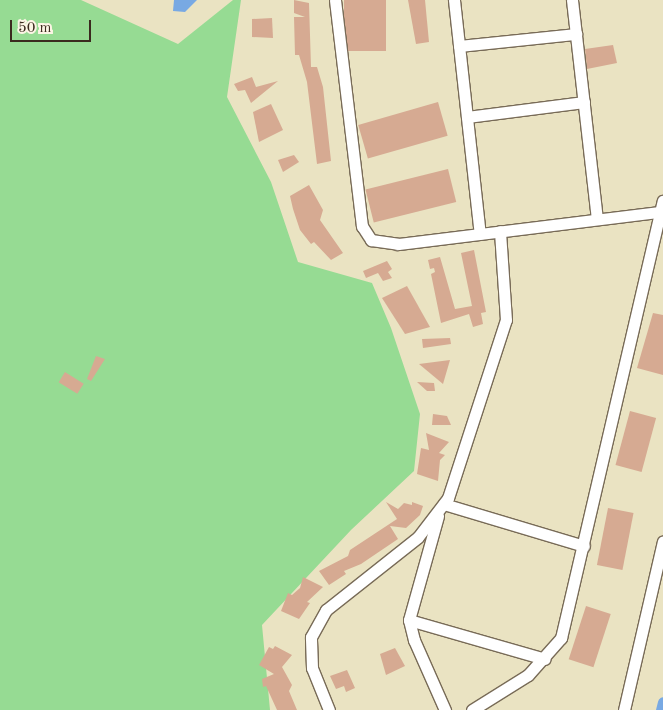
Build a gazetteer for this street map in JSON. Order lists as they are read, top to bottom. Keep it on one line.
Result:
{"scale_bar":"50 m"}
